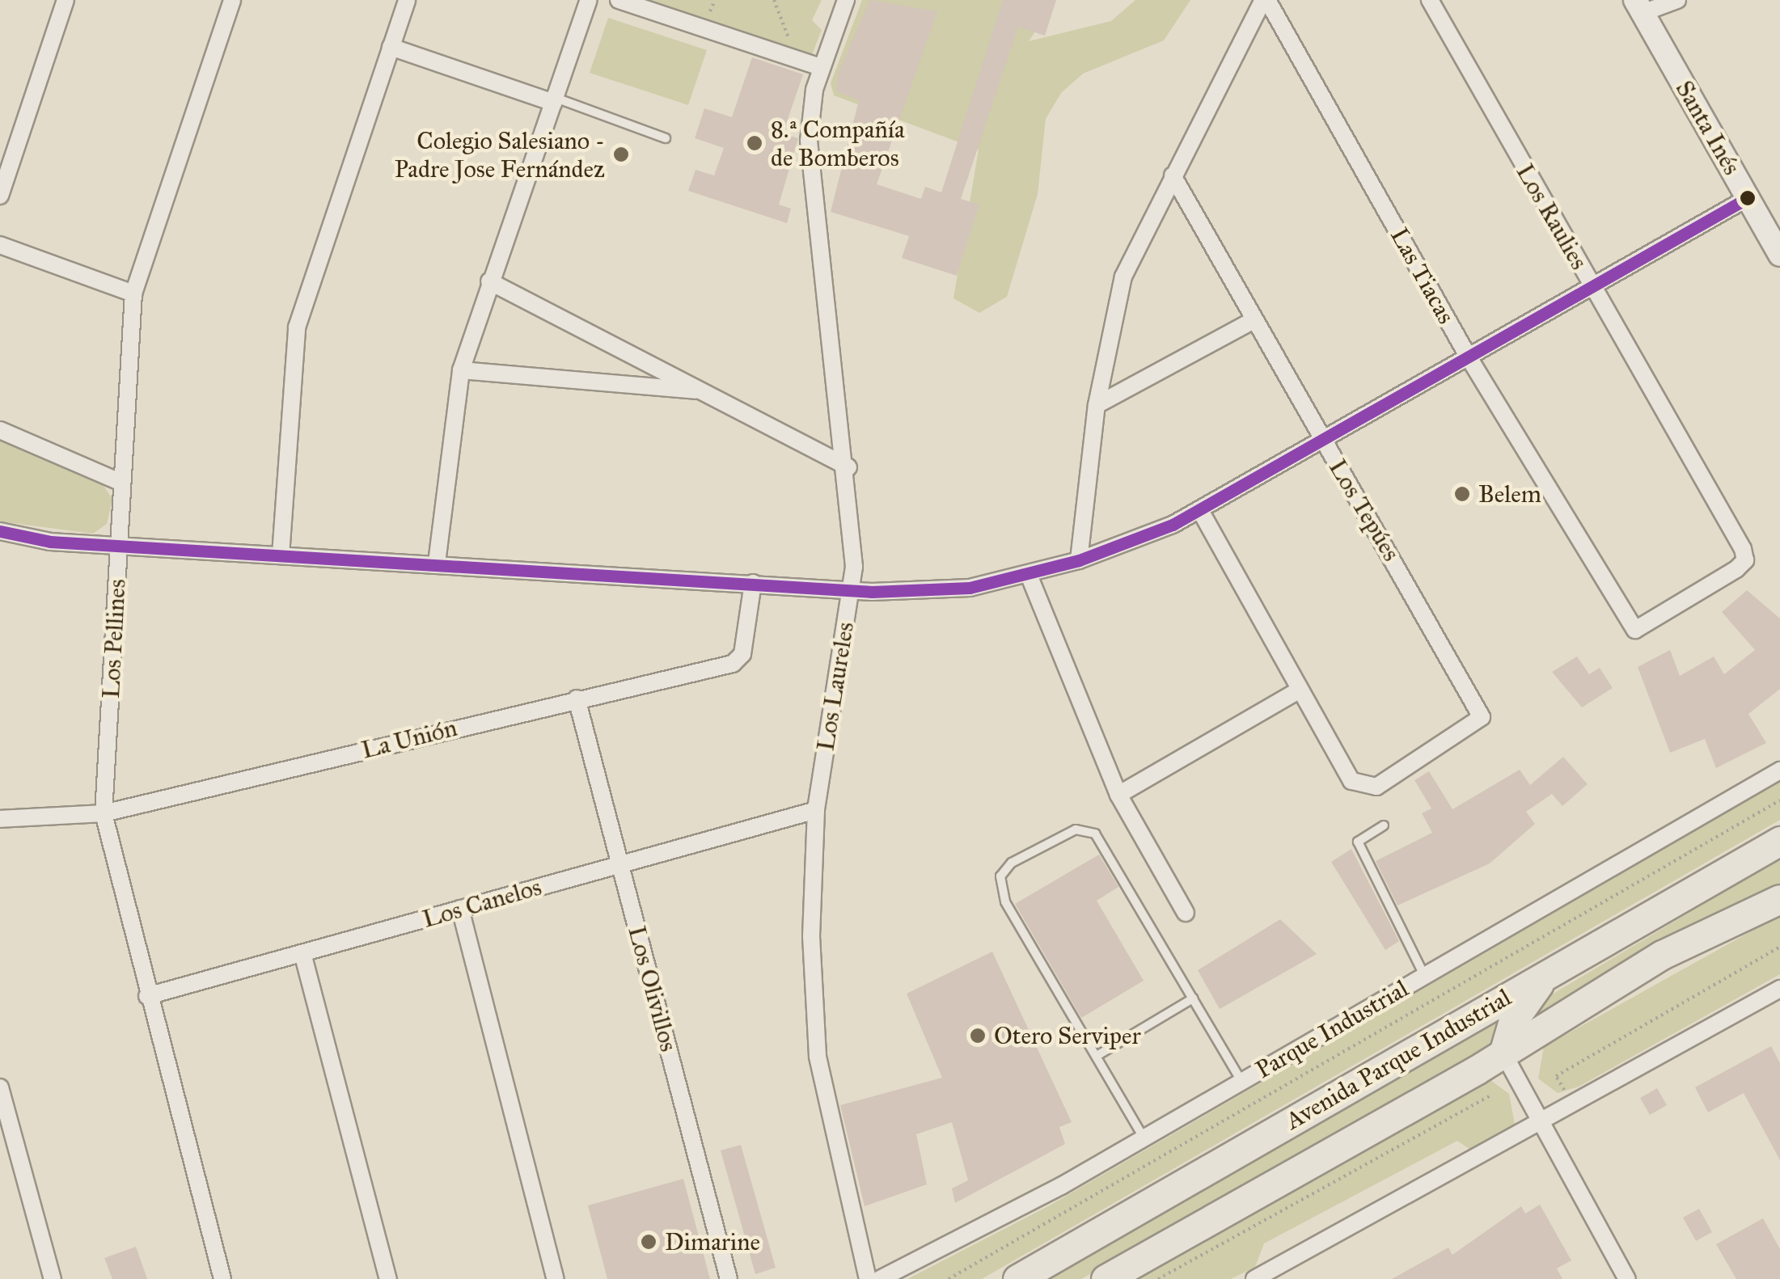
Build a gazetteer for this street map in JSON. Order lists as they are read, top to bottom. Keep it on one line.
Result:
{"streets":{"highway":["Avenida Parque Industrial"],"main road":["Santa Inés"],"street":["Los Raulies","Las Tiacas","Los Tepúes","Los Pellines","Los Laureles","La Unión","Los Canelos","Los Olivillos","Parque Industrial"]},"crossings":[["Los Raulies","Las Tiacas"],["Los Pellines","La Unión"],["Los Pellines","Los Canelos"],["Los Laureles","Los Canelos"],["La Unión","Los Olivillos"],["Los Canelos","Los Olivillos"]],"places":["8.ª Compañía de Bomberos","Colegio Salesiano - Padre Jose Fernández","Belem","Otero Serviper","Dimarine"]}
